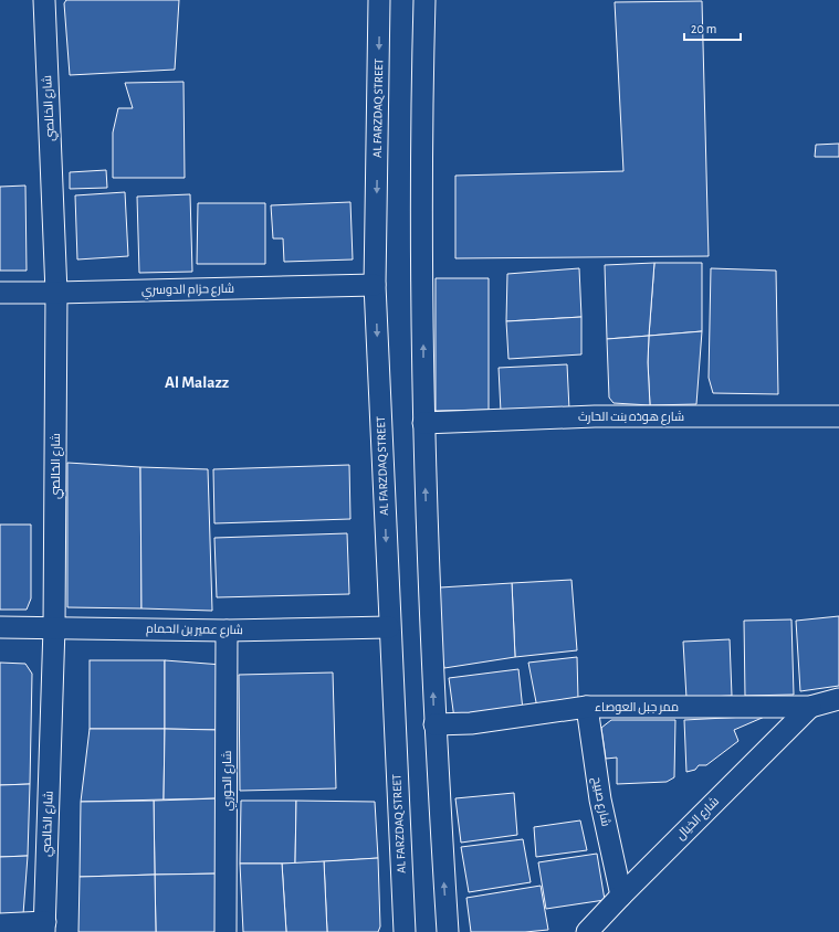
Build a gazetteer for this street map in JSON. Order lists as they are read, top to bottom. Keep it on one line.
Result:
{"streets":{"street":["شارع الخالصي","AL FARZDAQ STREET","شارع حزام الدوسري","شارع هوذه بنت الحارث","شارع عمير بن الحمام","ممر جبل العوصاء","شارع الحوري","شارع صبيح","شارع الخيال"]},"crossings":[["شارع الخالصي","شارع حزام الدوسري"],["شارع الخالصي","شارع عمير بن الحمام"],["AL FARZDAQ STREET","شارع حزام الدوسري"],["AL FARZDAQ STREET","شارع عمير بن الحمام"],["شارع عمير بن الحمام","شارع الحوري"],["ممر جبل العوصاء","شارع صبيح"],["ممر جبل العوصاء","شارع الخيال"],["شارع صبيح","شارع الخيال"]],"districts":["Al Malazz"],"scale_bar":"20 m"}
